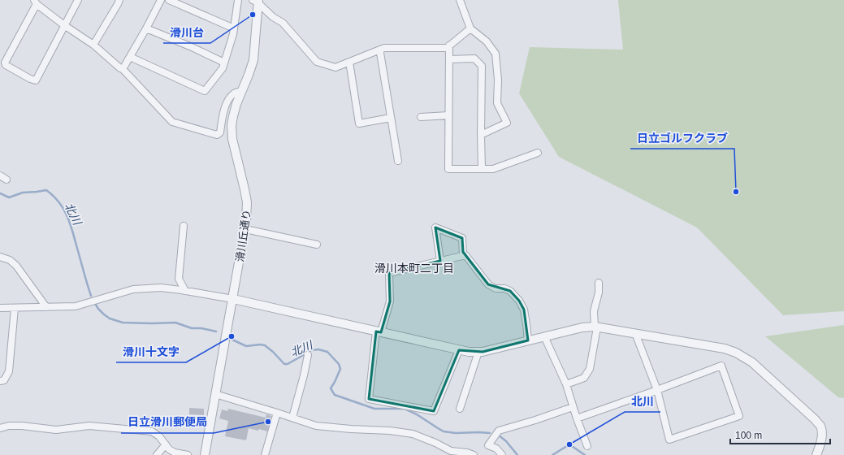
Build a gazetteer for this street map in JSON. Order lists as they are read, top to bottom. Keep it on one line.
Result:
{"streets":{"street":["滑川丘通り"]},"districts":["滑川本町二丁目"],"water":["北川"],"places":["滑川台","日立ゴルフクラブ","滑川十文字","日立滑川郵便局","北川"],"scale_bar":"100 m"}
